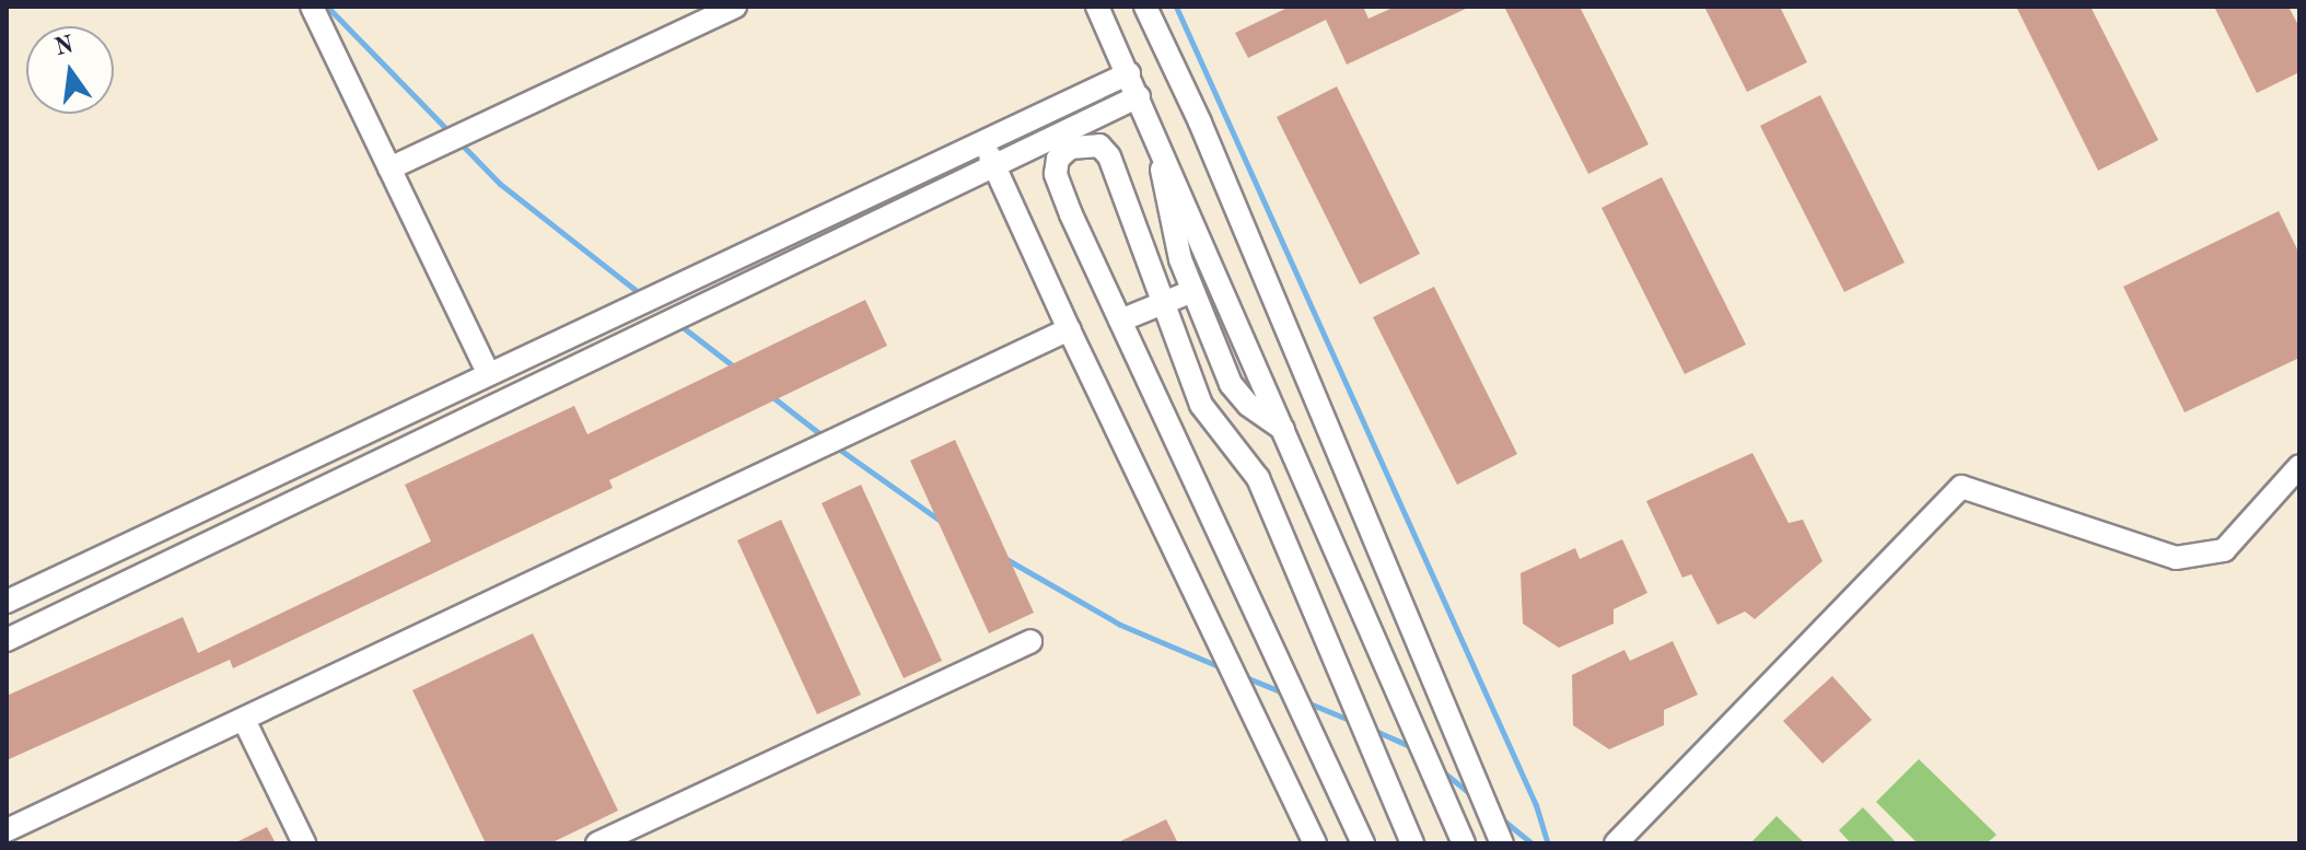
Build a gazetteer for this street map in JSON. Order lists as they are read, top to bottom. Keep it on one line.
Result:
{"north":"top"}
